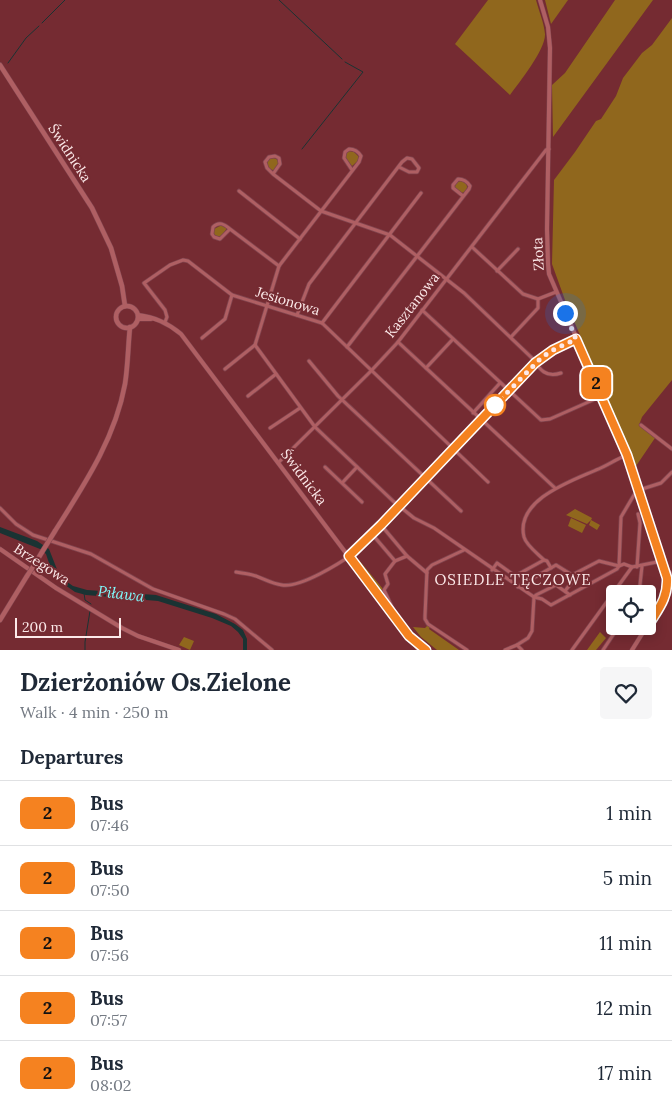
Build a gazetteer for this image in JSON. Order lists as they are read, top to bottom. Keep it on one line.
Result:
{"streets":{"main road":["Świdnicka"],"street":["Złota","Jesionowa","Kasztanowa","Brzegowa"]},"crossings":[["Świdnicka","Jesionowa"],["Świdnicka","Kasztanowa"],["Złota","Kasztanowa"],["Jesionowa","Kasztanowa"]],"districts":["OSIEDLE TĘCZOWE"],"water":["Piława"],"lines":["bus line 2"],"scale_bar":"200 m","page":{"on_map":"2","scale":"200 m","heading":[["Dzierżoniów Os.Zielone","Walk · 4 min · 250 m"],"Departures"],"list":[{"mark":"2","name":"Bus","note":"07:46","value":"1 min"},{"mark":"2","name":"Bus","note":"07:50","value":"5 min"},{"mark":"2","name":"Bus","note":"07:56","value":"11 min"},{"mark":"2","name":"Bus","note":"07:57","value":"12 min"},{"mark":"2","name":"Bus","note":"08:02","value":"17 min"}]}}
